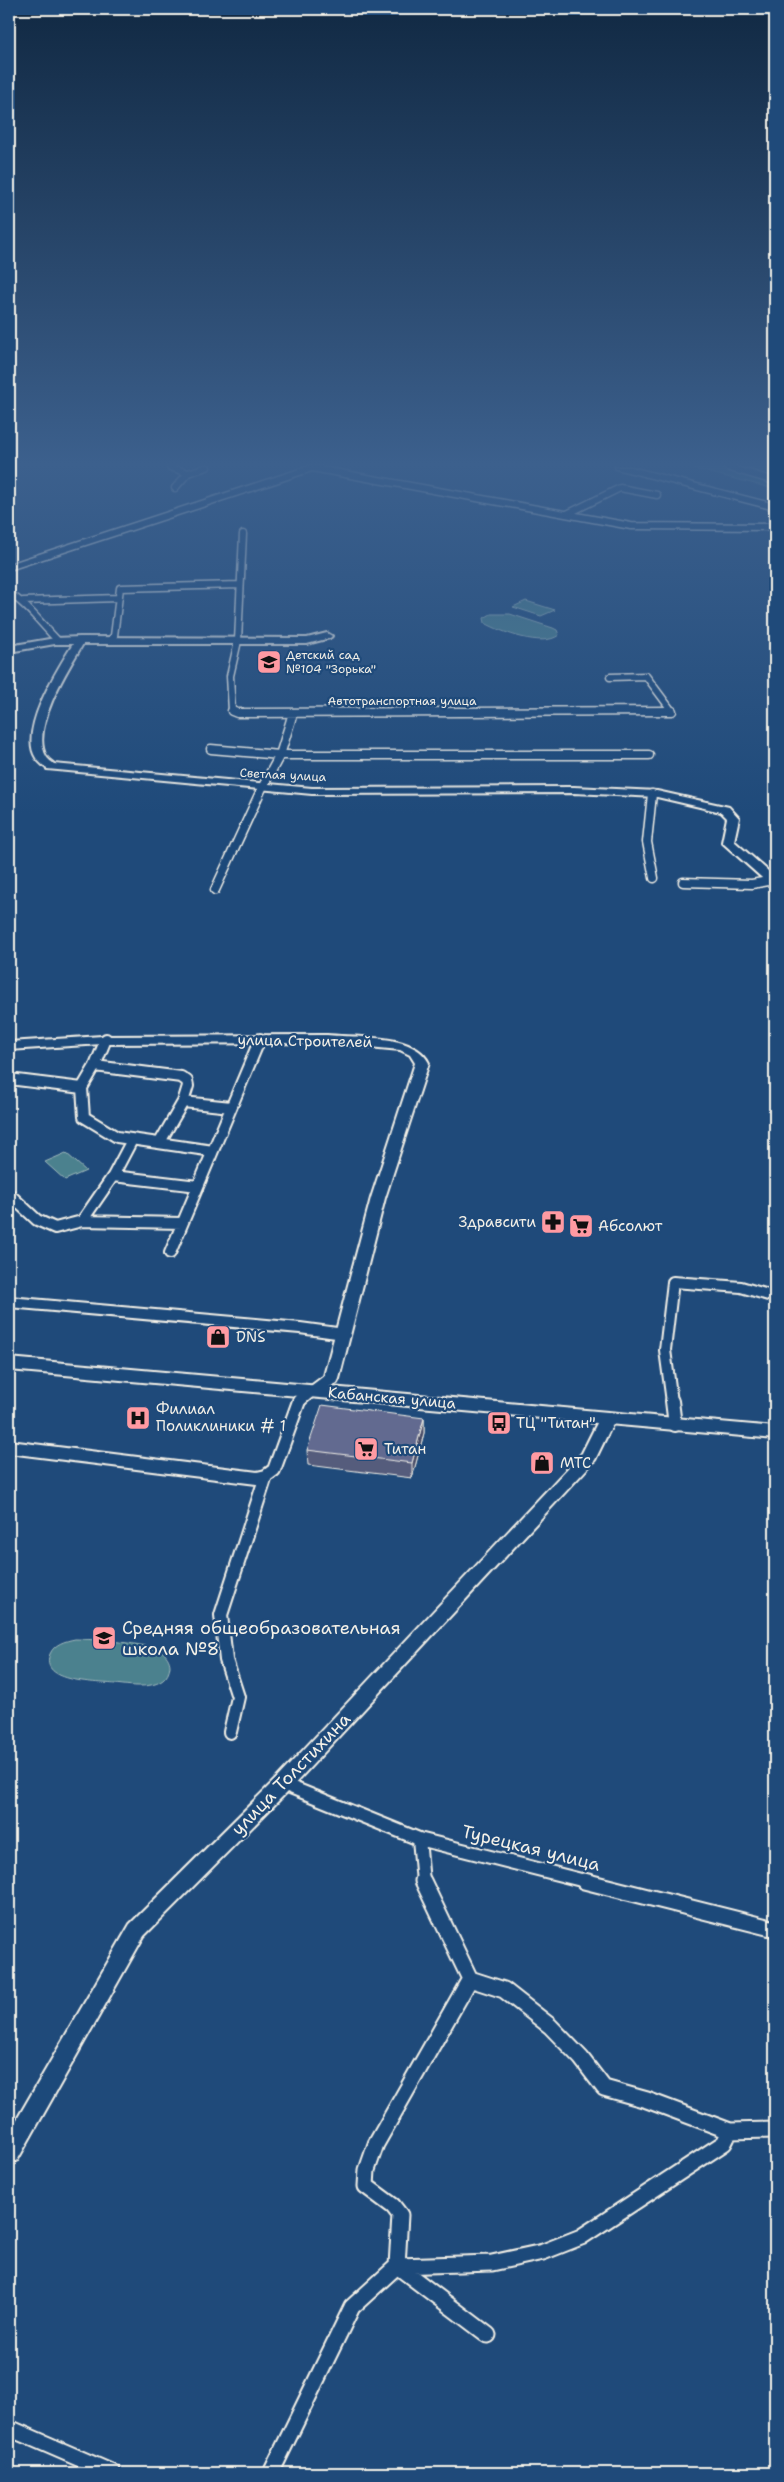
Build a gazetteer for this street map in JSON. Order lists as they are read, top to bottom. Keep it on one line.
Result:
{"streets":{"main road":["Кабанская улица"],"street":["Автотранспортная улица","Светлая улица","улица Строителей","улица Толстихина","Турецкая улица"]},"crossings":[["улица Строителей","Кабанская улица"],["Кабанская улица","улица Толстихина"],["улица Толстихина","Турецкая улица"]],"places":{"school or university":["Детский сад №104 \"Зорька\"","Средняя общеобразовательная школа №8"],"pharmacy":["Здравсити"],"supermarket":["Абсолют","Титан"],"shop":["DNS","МТС"],"hospital":["Филиал Поликлиники # 1"],"bus stop":["ТЦ \"Титан\""]}}
